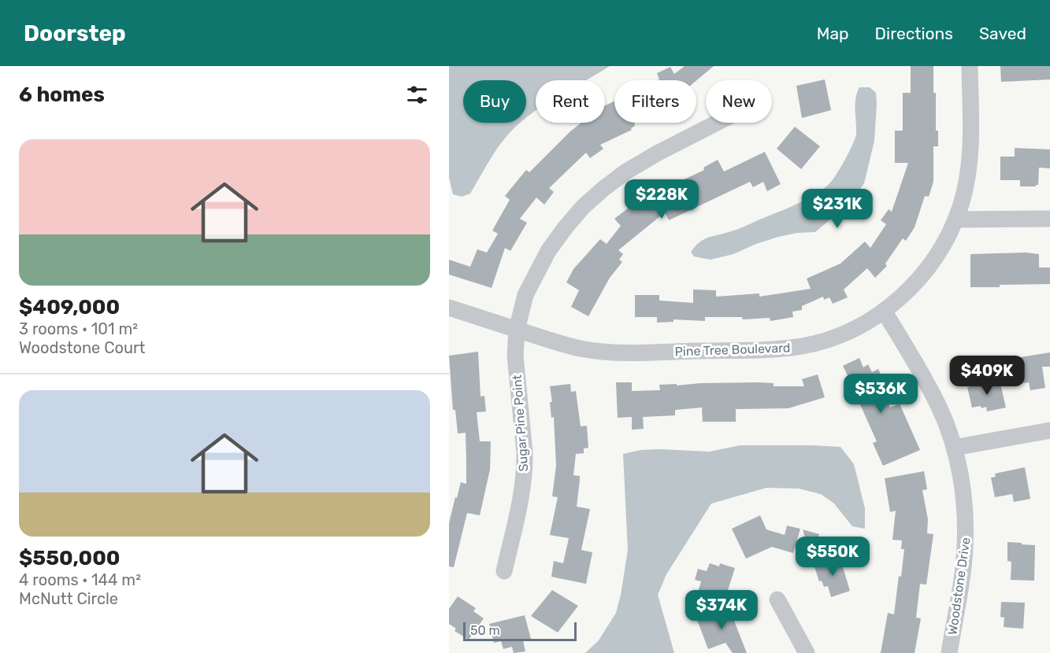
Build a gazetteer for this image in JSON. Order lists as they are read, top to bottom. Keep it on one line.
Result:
{"streets":{"street":["Pine Tree Boulevard","Sugar Pine Point","Woodstone Drive"]},"crossings":[["Pine Tree Boulevard","Sugar Pine Point"],["Pine Tree Boulevard","Woodstone Drive"]],"scale_bar":"50 m","page":{"header":"Doorstep","nav":["Map","Directions","Saved"],"heading":"6 homes","chip":["Buy","Rent","Filters","New"],"list":[{"name":"$409,000","note":"3 rooms · 101 m² · Woodstone Court"},{"name":"$550,000","note":"4 rooms · 144 m² · McNutt Circle"}],"price":["$228K","$231K","$409K","$536K","$550K","$374K"],"scale":"50 m"}}
